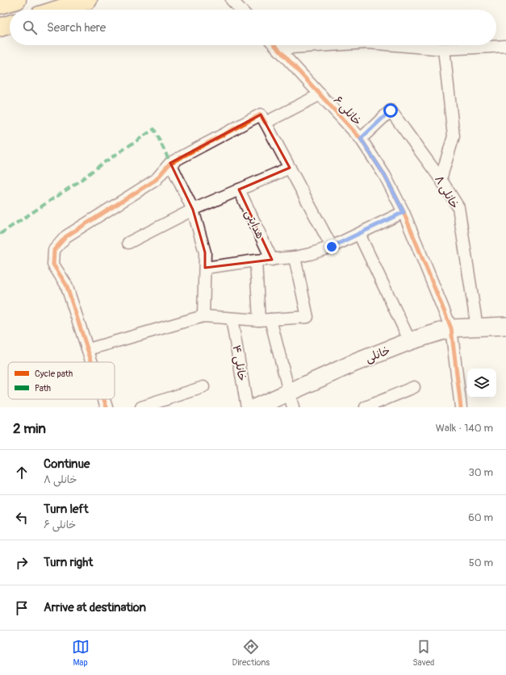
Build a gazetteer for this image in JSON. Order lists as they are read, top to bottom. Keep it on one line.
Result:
{"streets":{"main road":["خانلی"],"street":["خانلی ۶","خانلی ۸","هدایتی","خانلی ۴"]},"crossings":[["خانلی ۶","خانلی ۸"],["خانلی ۶","خانلی"],["خانلی ۸","خانلی"]],"legend":["Cycle path","Path"],"page":{"search":"Search here","heading":["2 min","Walk · 140 m"],"list":[["Continue","خانلی ۸","30 m"],["Turn left","خانلی ۶","60 m"],["Turn right","50 m"],"Arrive at destination"],"nav":["Map","Directions","Saved"]}}
